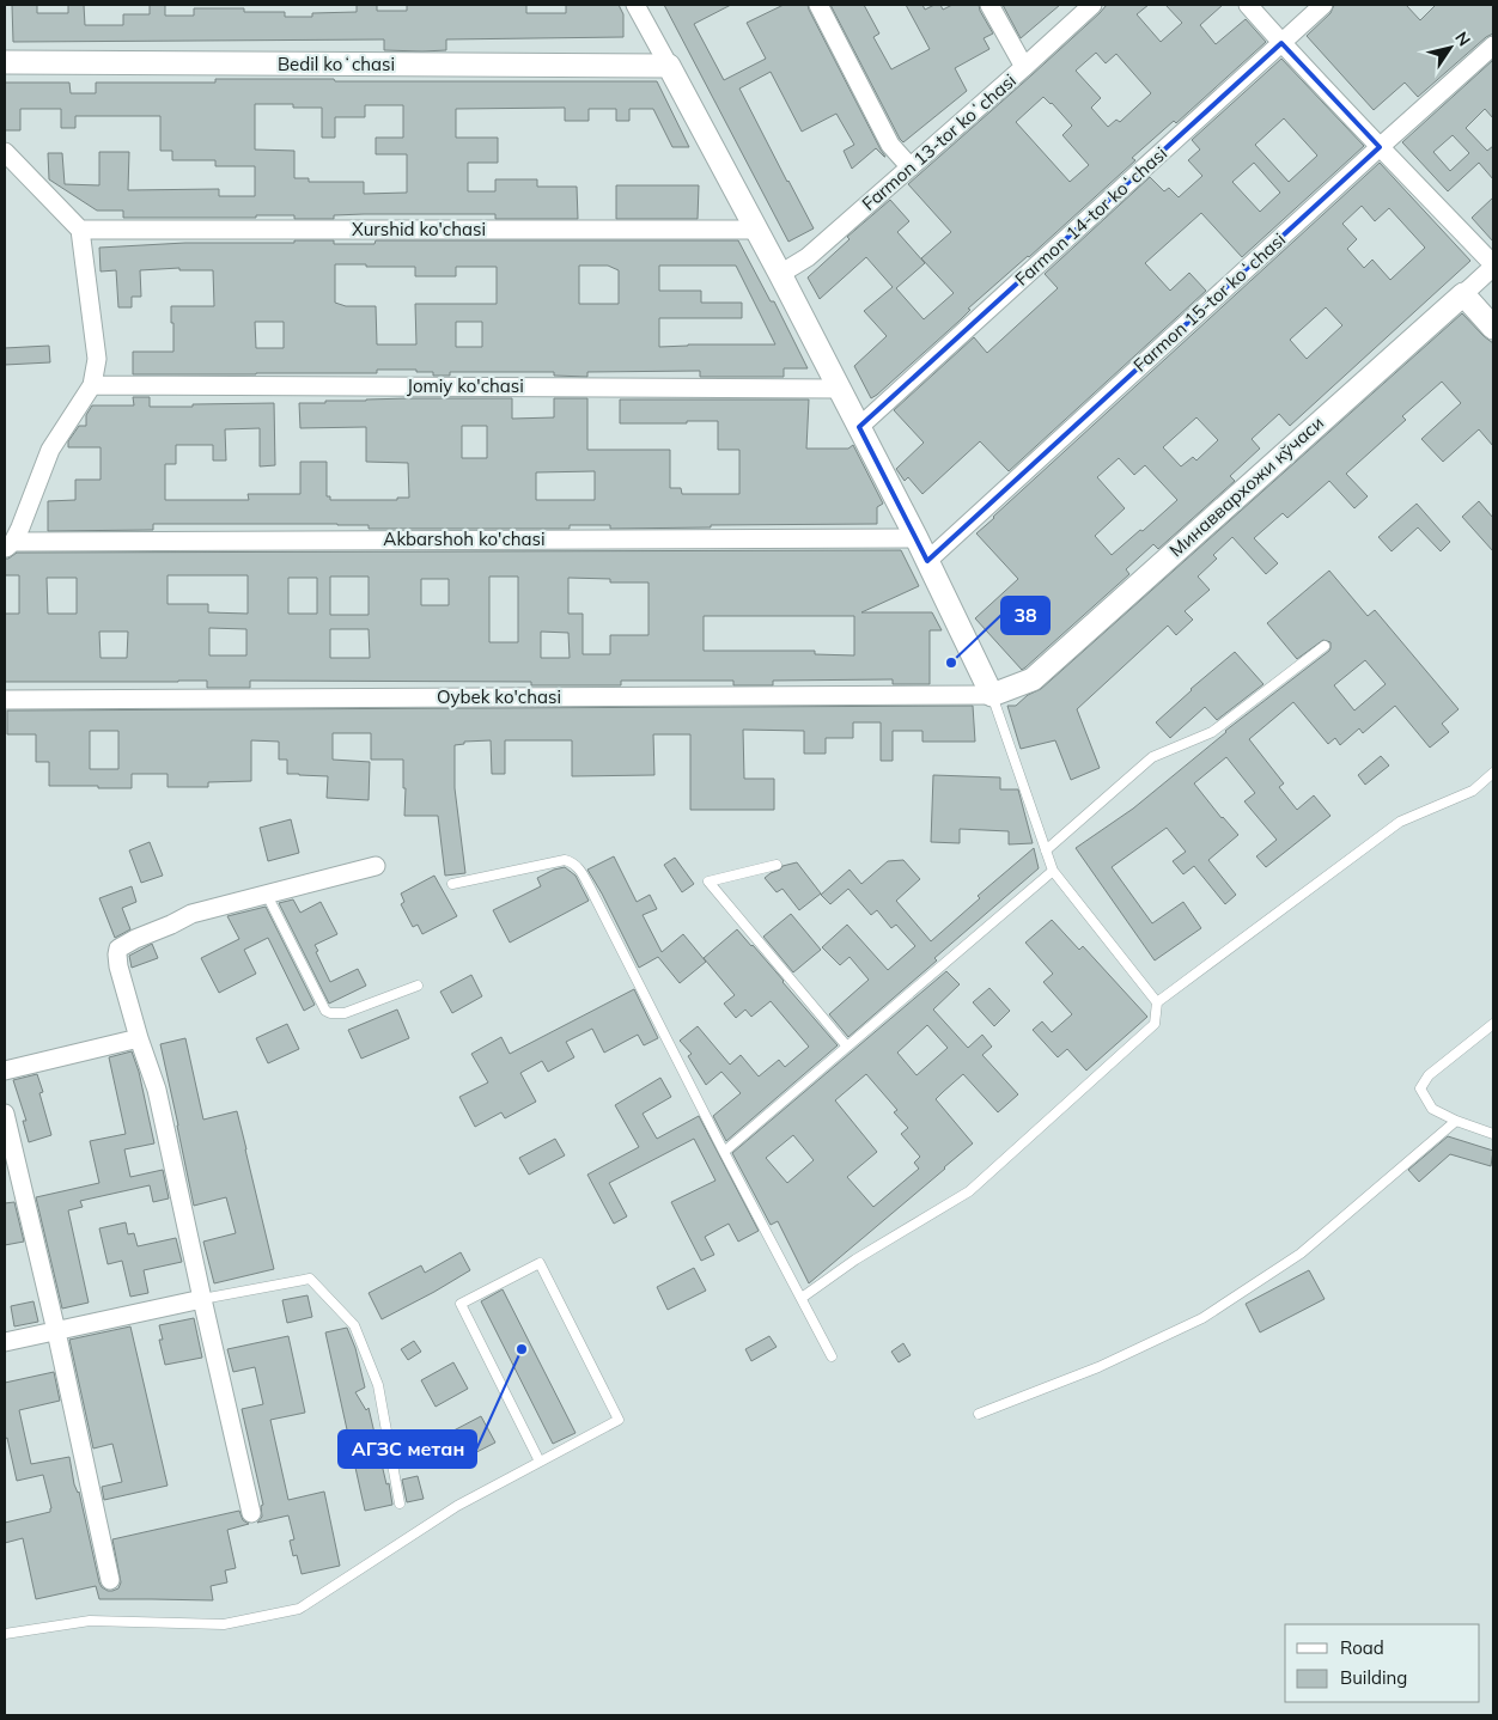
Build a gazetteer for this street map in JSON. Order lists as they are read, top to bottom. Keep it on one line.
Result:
{"streets":{"street":["Bedil koʻchasi","Farmon 13-tor koʻchasi","Farmon 14-tor koʻchasi","Xurshid ko'chasi","Farmon 15-tor koʻchasi","Jomiy ko'chasi","Минаввархожи кўчаси","Akbarshoh ko'chasi","Oybek ko'chasi"]},"crossings":[["Минаввархожи кўчаси","Oybek ko'chasi"]],"places":["38","АГЗС метан"],"legend":["Road","Building"],"north":"top right"}
